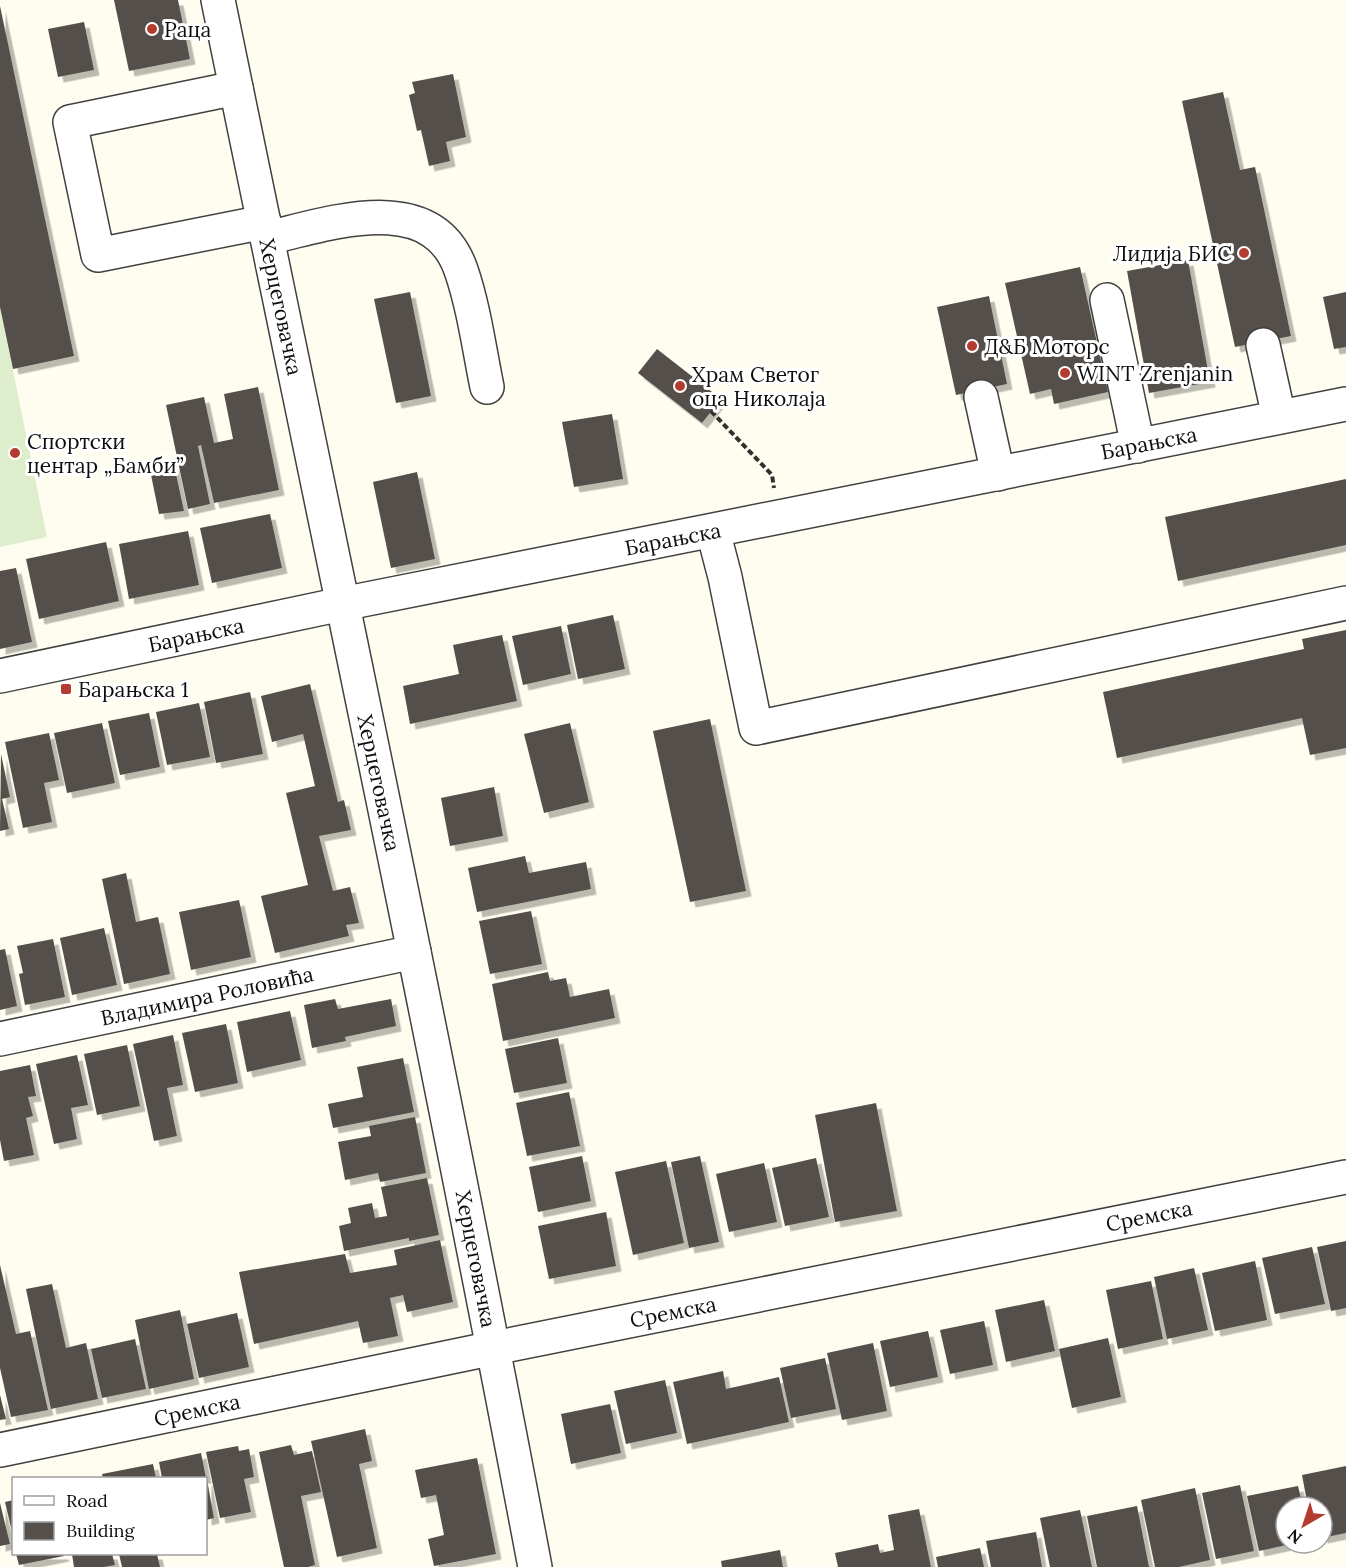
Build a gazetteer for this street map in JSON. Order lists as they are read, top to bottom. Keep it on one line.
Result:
{"streets":{"street":["Херцеговачка","Барањска","Владимира Роловића","Сремска"]},"crossings":[["Херцеговачка","Барањска"],["Херцеговачка","Владимира Роловића"],["Херцеговачка","Сремска"]],"places":{"other":["Раца","Лидија БИС","Д&Б Моторс","WINT Zrenjanin","Храм Светог оца Николаја","Спортски центар „Бамби”"],"transit":["Барањска 1"]},"legend":["Road","Building"],"north":"bottom left"}
